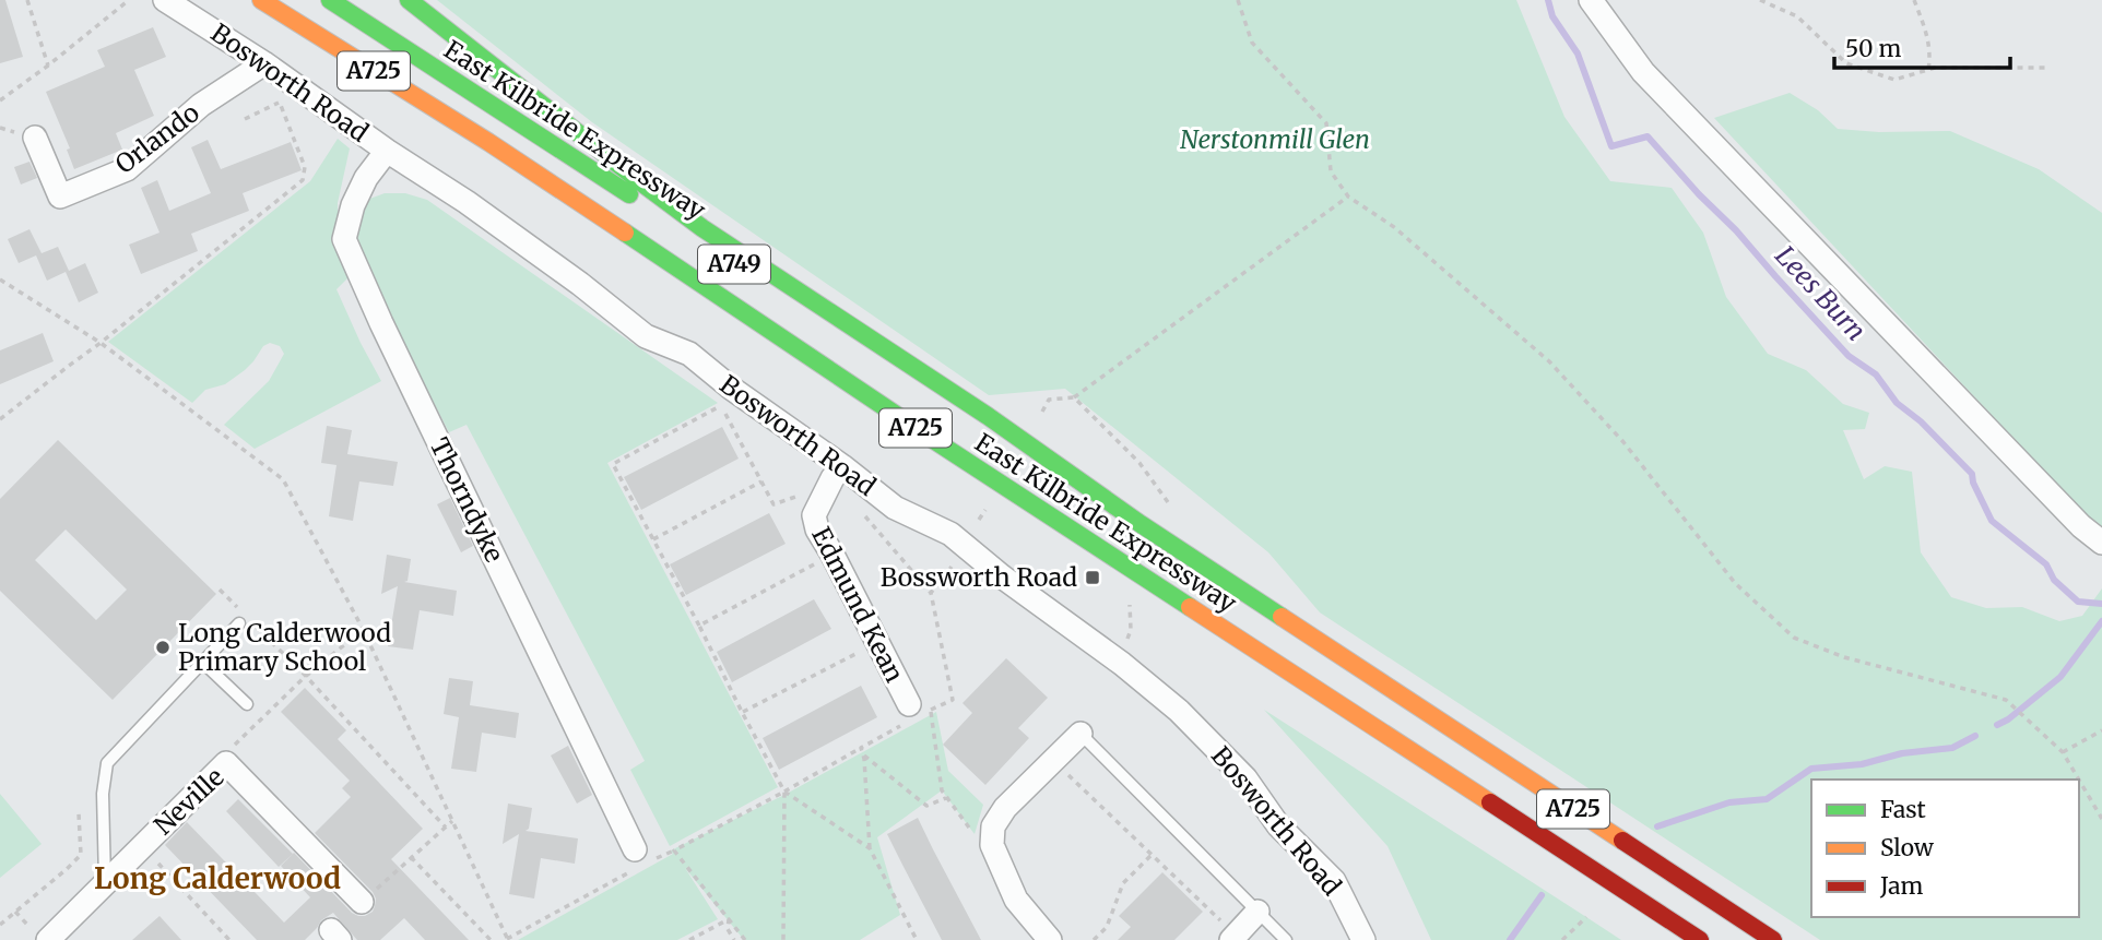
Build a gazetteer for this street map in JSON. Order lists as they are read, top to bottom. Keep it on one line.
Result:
{"streets":{"main road":["A725","East Kilbride Expressway","A749"],"street":["Bosworth Road","Orlando","Thorndyke","Edmund Kean","Neville"]},"crossings":[["Bosworth Road","Orlando"],["Bosworth Road","Thorndyke"],["Bosworth Road","Edmund Kean"]],"districts":["Long Calderwood"],"water":["Lees Burn"],"parks":["Nerstonmill Glen"],"places":{"transit":["Bossworth Road"],"other":["Long Calderwood Primary School"]},"legend":["Fast","Slow","Jam"],"scale_bar":"50 m"}
